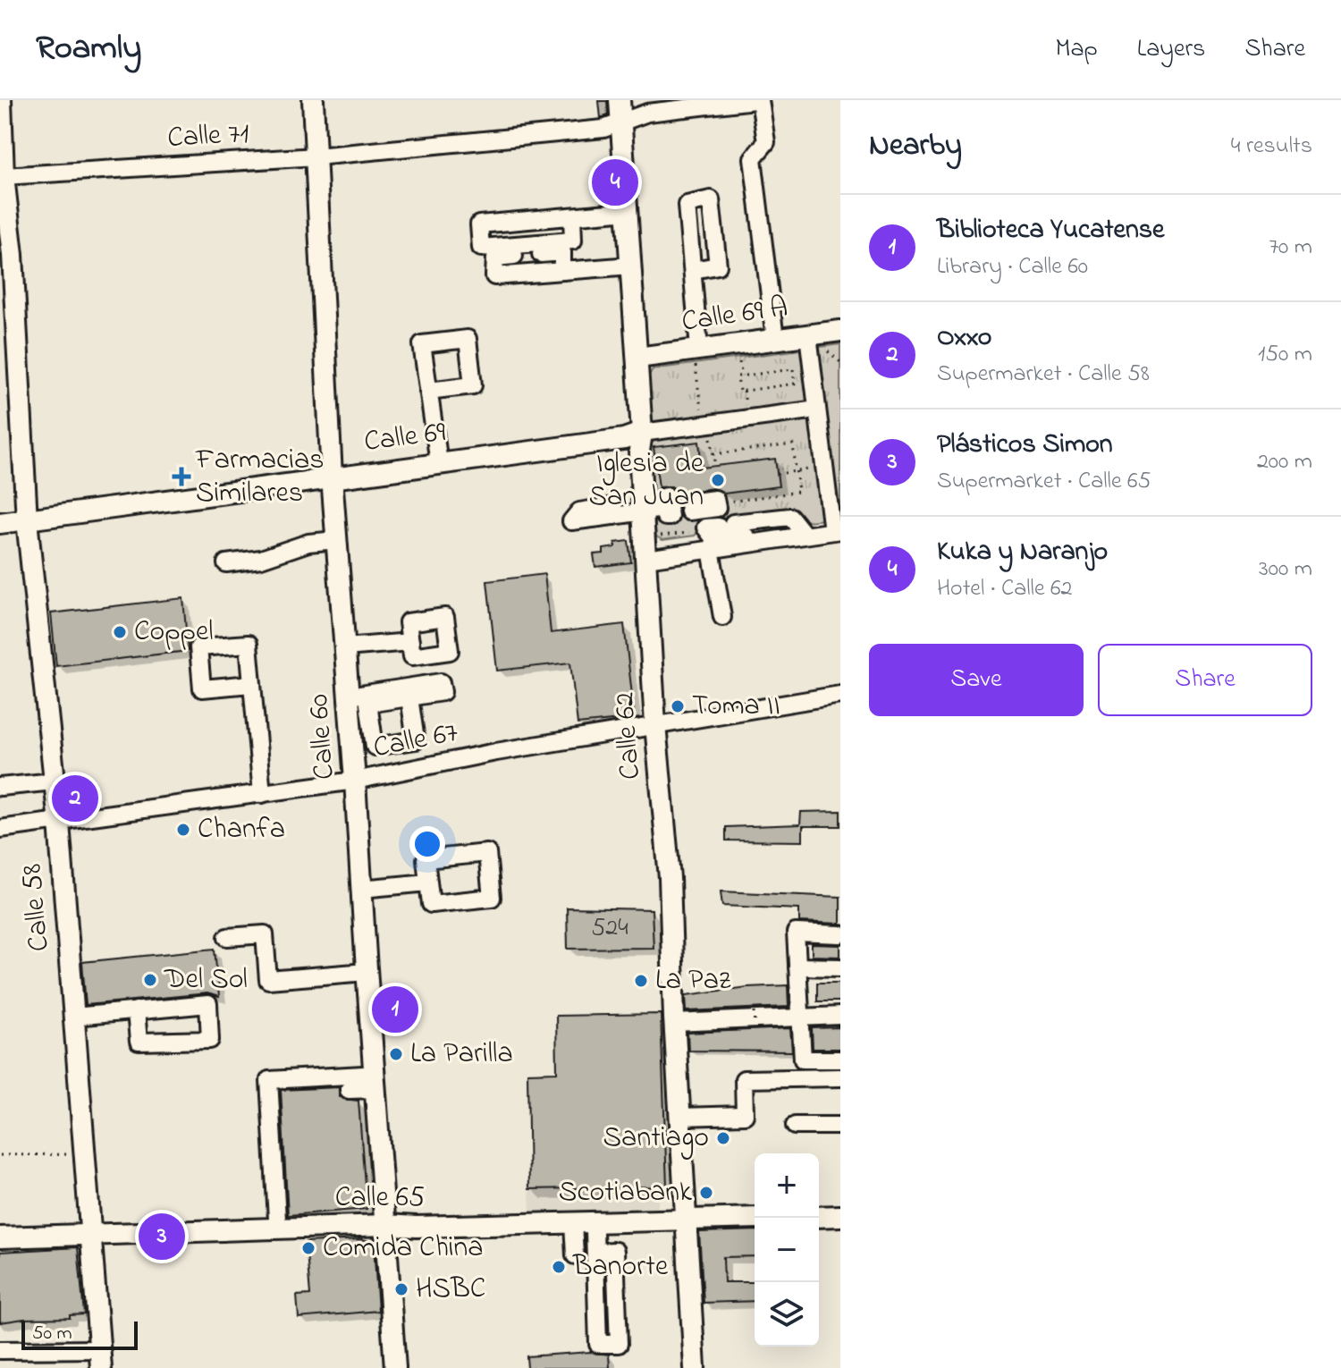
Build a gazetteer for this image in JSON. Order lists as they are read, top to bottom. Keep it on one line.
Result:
{"streets":{"main road":["Calle 69 A","Calle 69","Calle 62","Calle 60","Calle 58","Calle 65"],"street":["Calle 71","Calle 67"]},"crossings":[["Calle 71","Calle 62"],["Calle 71","Calle 60"],["Calle 71","Calle 58"],["Calle 69 A","Calle 62"],["Calle 69","Calle 62"],["Calle 69","Calle 60"],["Calle 69","Calle 58"],["Calle 62","Calle 67"],["Calle 62","Calle 65"],["Calle 60","Calle 67"],["Calle 60","Calle 65"],["Calle 67","Calle 58"],["Calle 58","Calle 65"]],"places":{"health":["Farmacias Similares"],"other":["Iglesia de San Juan","Coppel","Toma II","Chanfa","Del Sol","La Paz","La Parilla","Santiago","Scotiabank","Comida China","Banorte","HSBC"]},"house_numbers":["524"],"scale_bar":"50 m","page":{"header":"Roamly","nav":["Map","Layers","Share"],"heading":["Nearby","4 results"],"pins":["4","2","1","3"],"list":[{"mark":"1","name":"Biblioteca Yucatense","note":"Library · Calle 60","value":"70 m"},{"mark":"2","name":"Oxxo","note":"Supermarket · Calle 58","value":"150 m"},{"mark":"3","name":"Plásticos Simon","note":"Supermarket · Calle 65","value":"200 m"},{"mark":"4","name":"Kuka y Naranjo","note":"Hotel · Calle 62","value":"300 m"}],"buttons":["Save","Share"],"map_buttons":["+","−"],"scale":"50 m"}}
